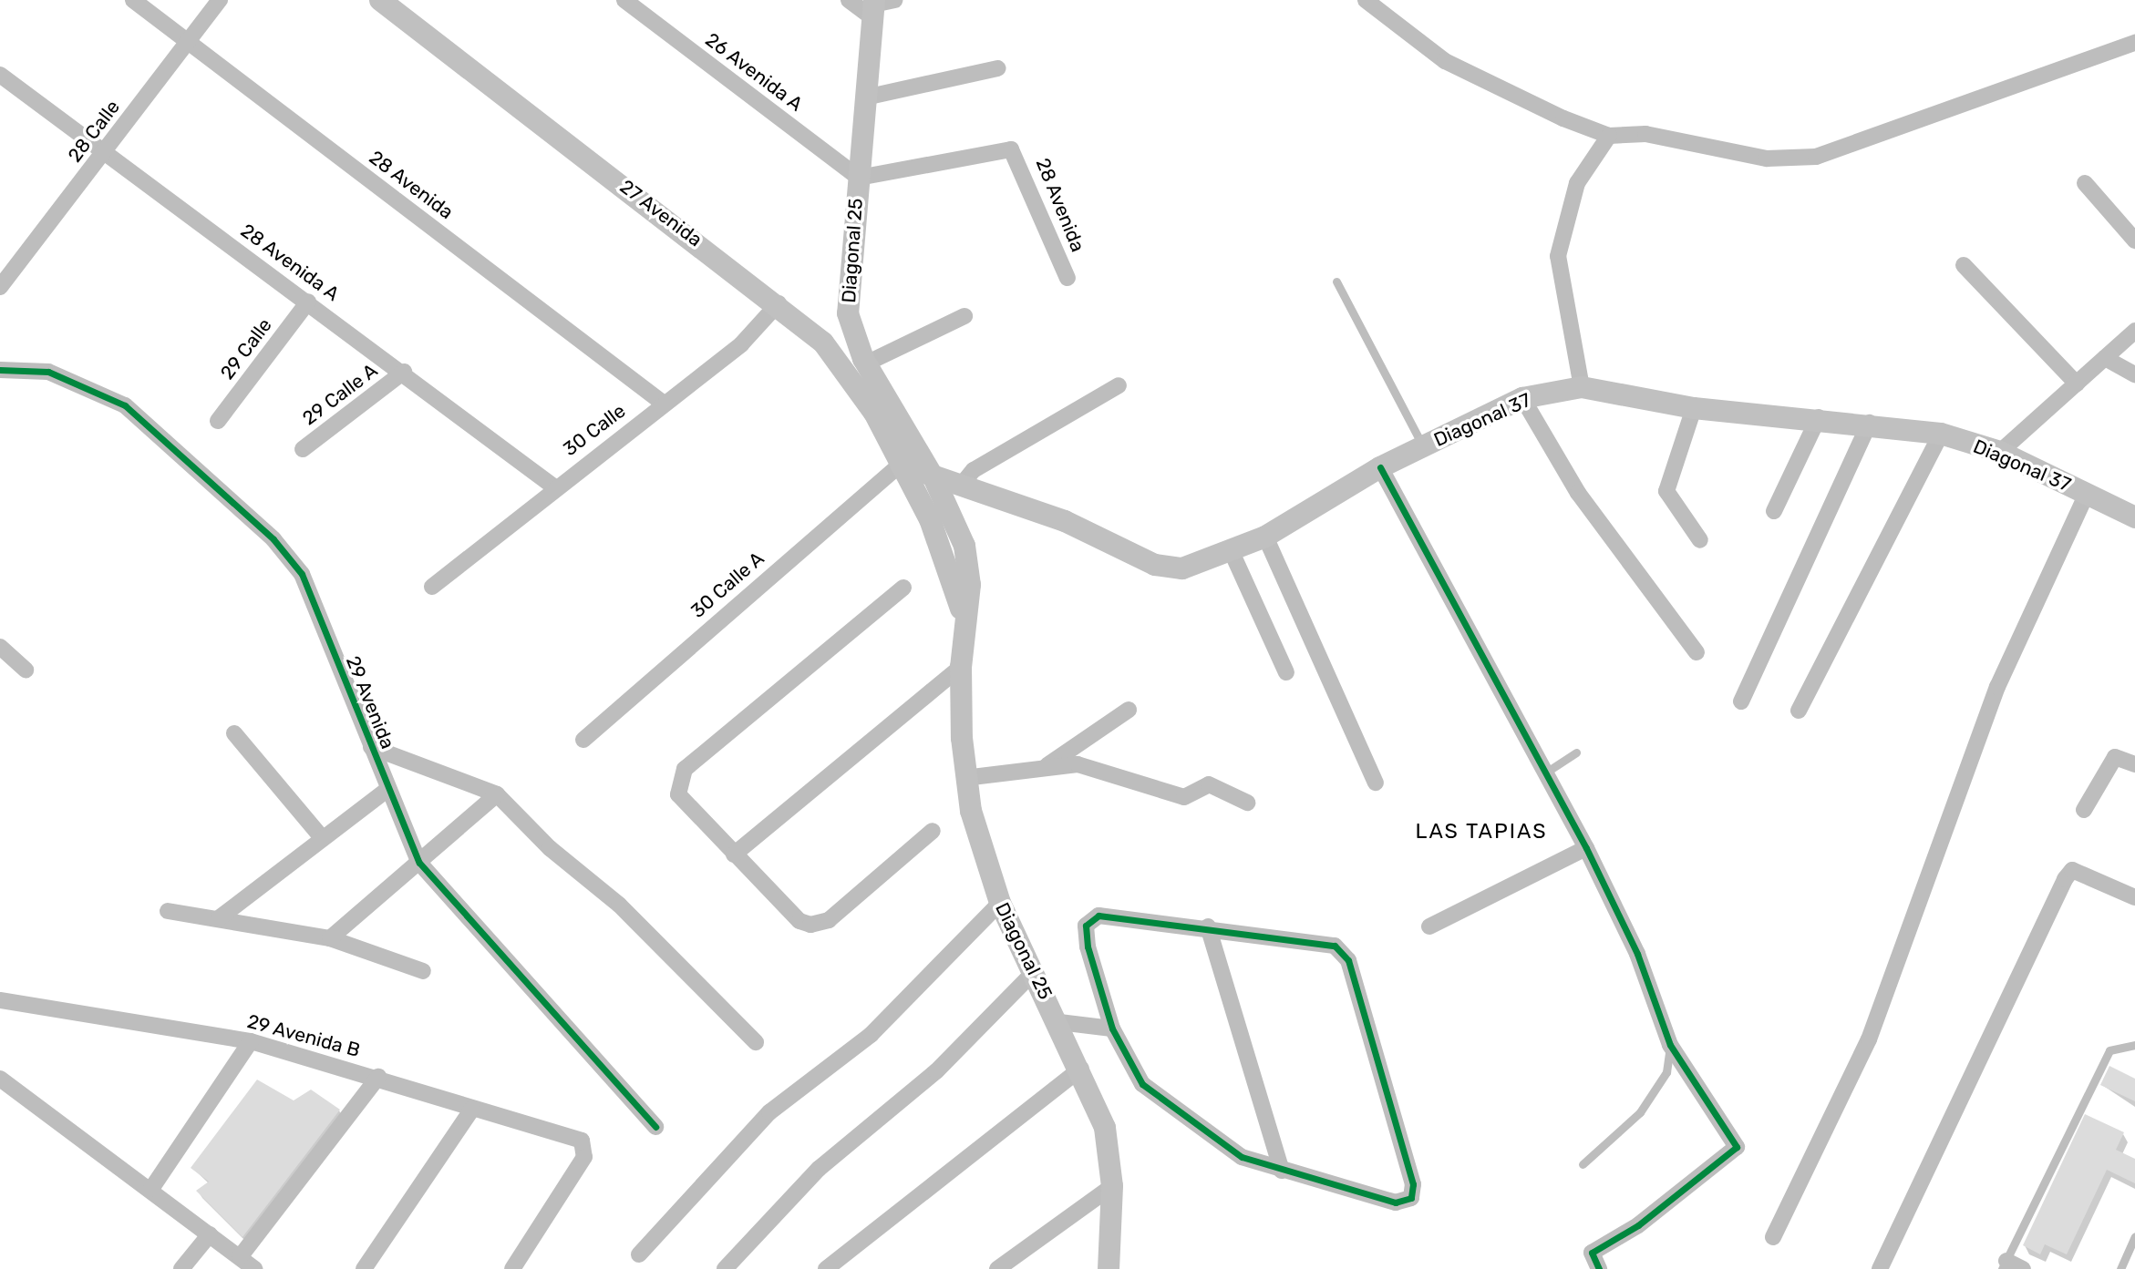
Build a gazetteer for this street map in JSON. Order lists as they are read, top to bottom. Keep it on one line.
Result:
{"streets":{"main road":["27 Avenida","Diagonal 25","Diagonal 37"],"street":["26 Avenida A","28 Calle","28 Avenida","28 Avenida A","29 Calle","29 Calle A","30 Calle","30 Calle A","29 Avenida","29 Avenida B"]},"crossings":[["26 Avenida A","28 Avenida"],["26 Avenida A","Diagonal 25"],["28 Calle","28 Avenida"],["28 Calle","28 Avenida A"],["28 Avenida","Diagonal 25"],["28 Avenida","30 Calle"],["27 Avenida","Diagonal 25"],["27 Avenida","Diagonal 37"],["27 Avenida","30 Calle"],["27 Avenida","30 Calle A"],["Diagonal 25","Diagonal 37"],["Diagonal 25","30 Calle A"],["28 Avenida A","29 Calle"],["28 Avenida A","29 Calle A"],["28 Avenida A","30 Calle"],["Diagonal 37","30 Calle A"]],"districts":["LAS TAPIAS"]}
